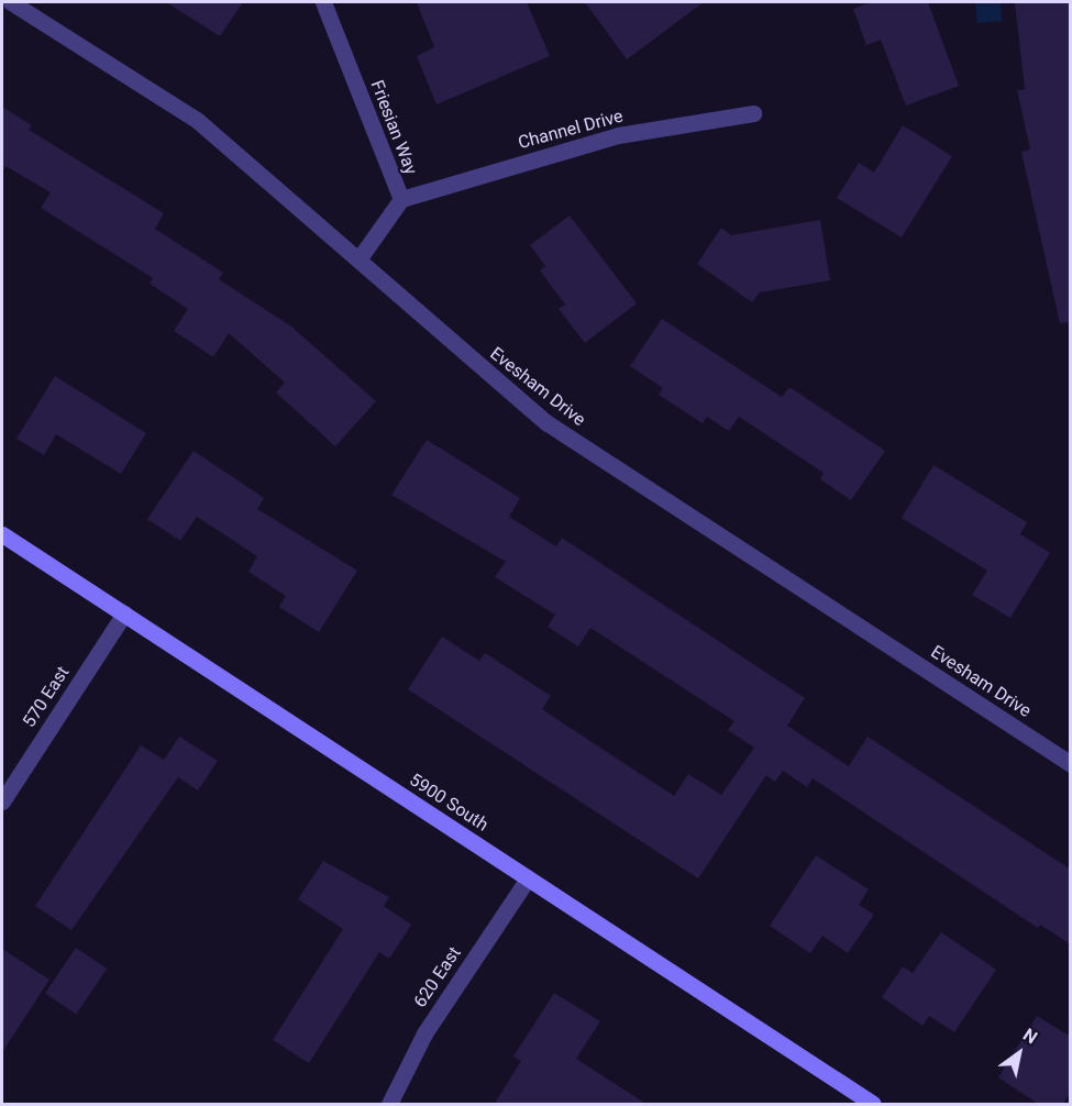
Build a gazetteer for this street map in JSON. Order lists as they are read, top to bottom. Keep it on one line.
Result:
{"streets":{"main road":["5900 South"],"street":["Friesian Way","Channel Drive","Evesham Drive","570 East","620 East"]},"crossings":[["Friesian Way","Channel Drive"],["Friesian Way","Evesham Drive"],["570 East","5900 South"],["5900 South","620 East"]],"north":"top right"}
